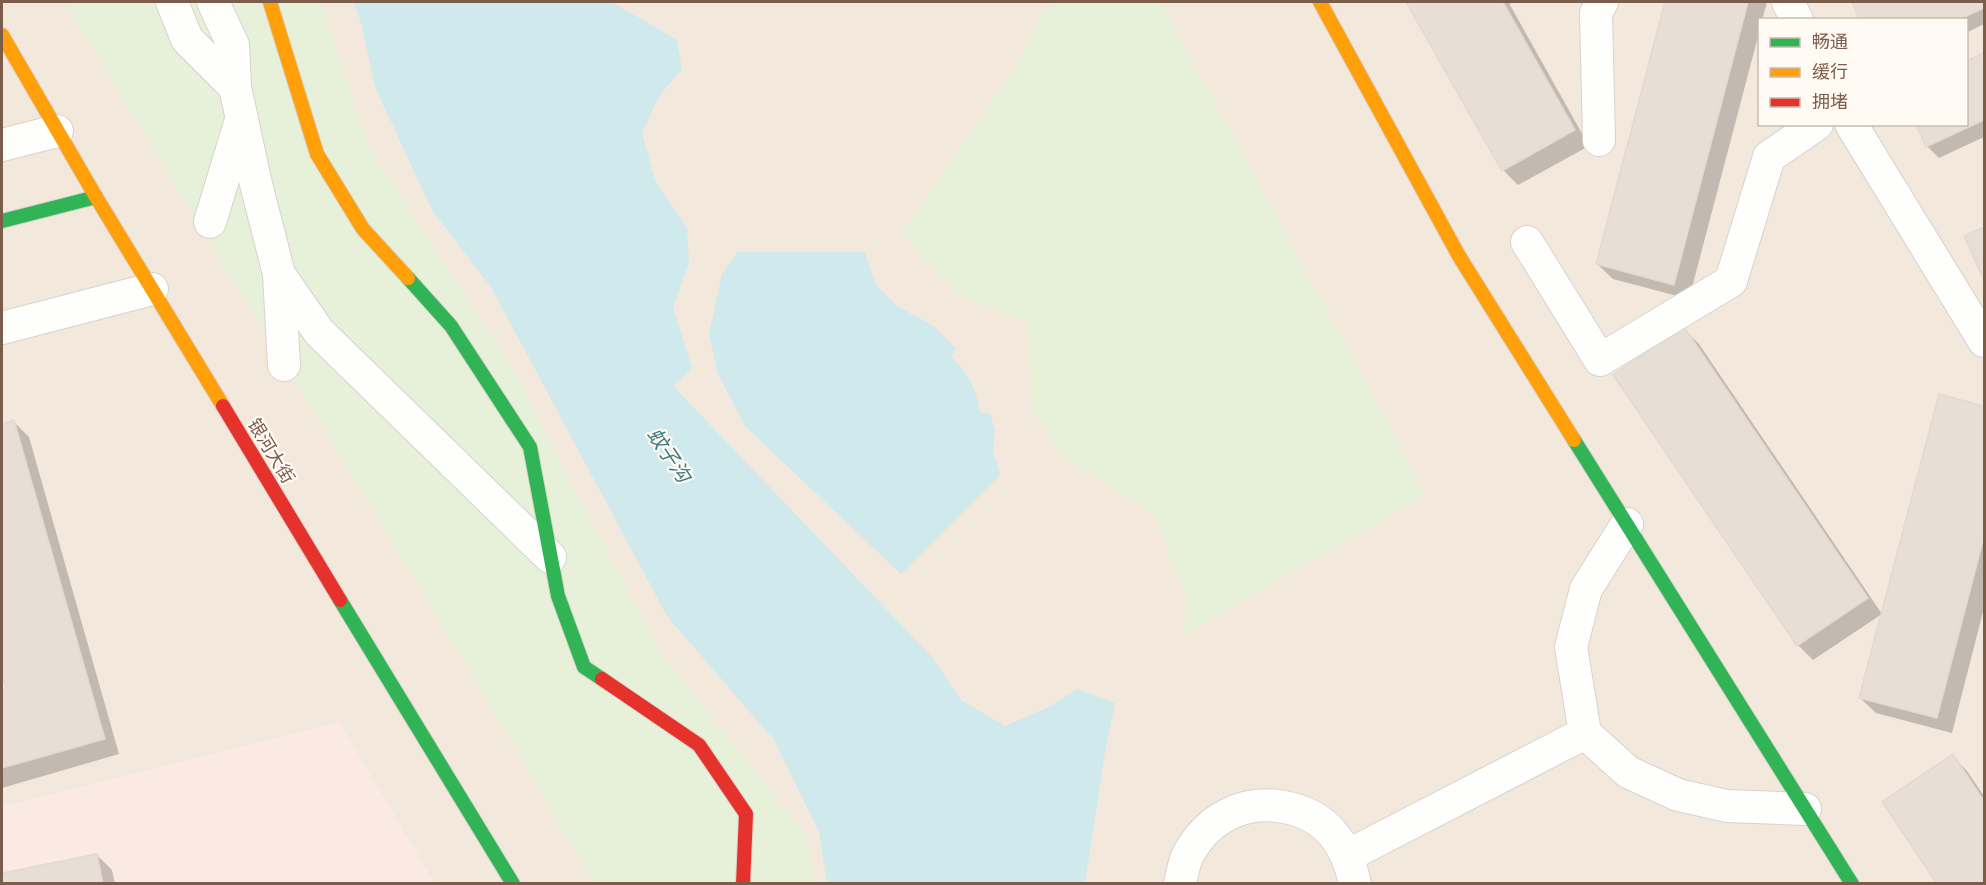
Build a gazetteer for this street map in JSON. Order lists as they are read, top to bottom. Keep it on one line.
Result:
{"streets":{"street":["银河大街"]},"water":["蚊子沟"],"legend":["畅通","缓行","拥堵"]}
